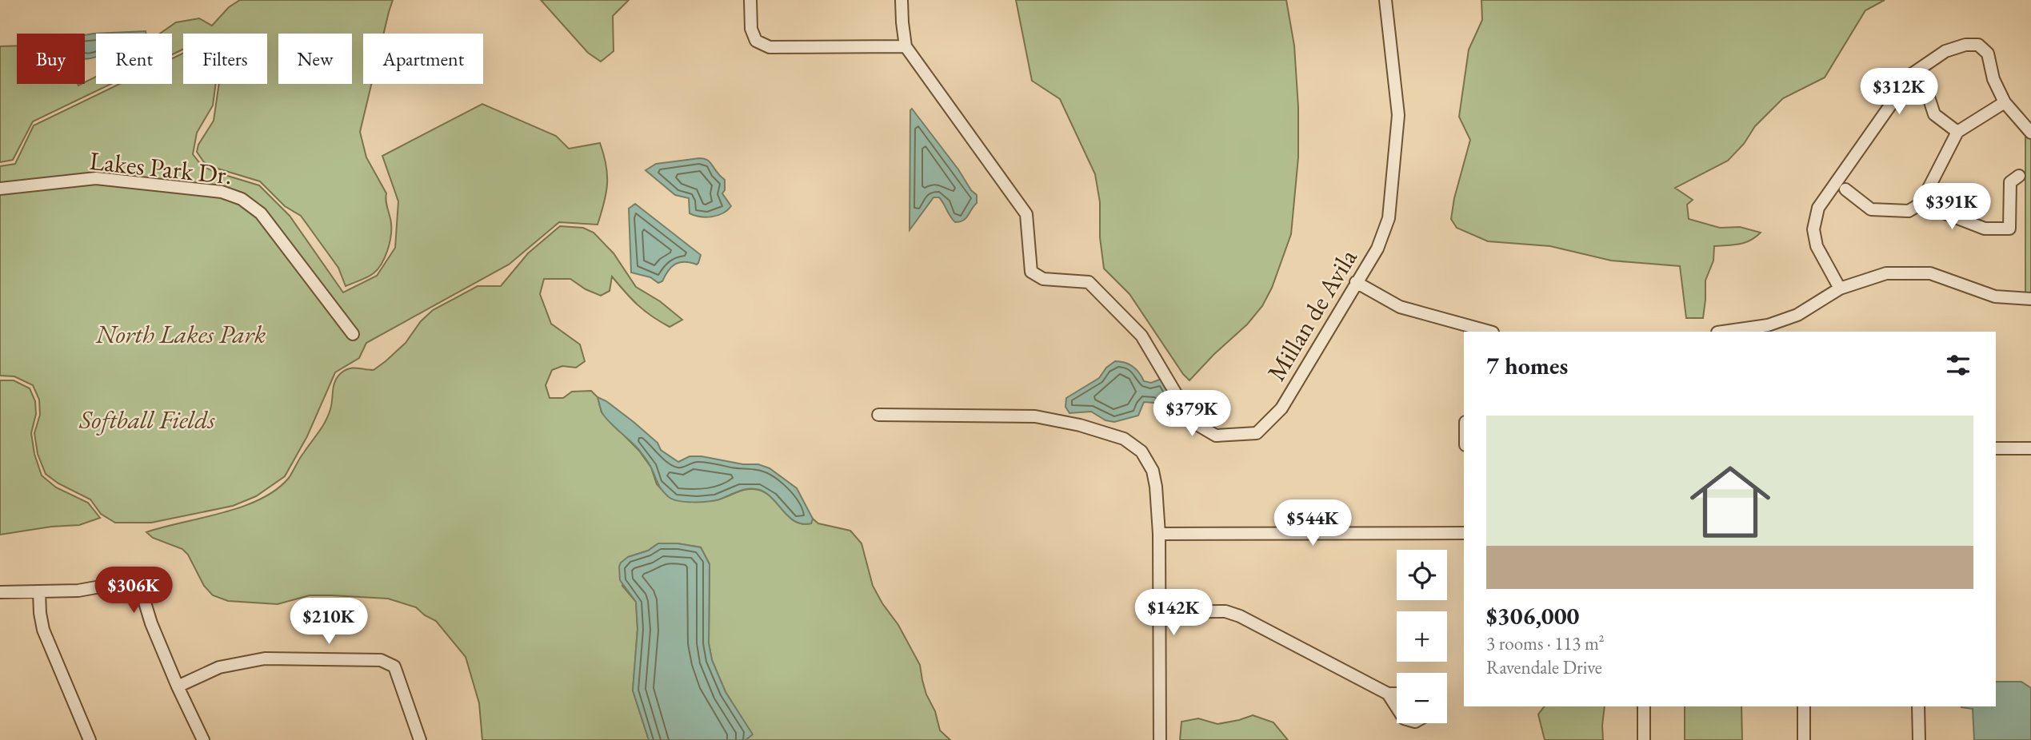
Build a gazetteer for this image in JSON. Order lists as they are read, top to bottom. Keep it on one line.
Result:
{"streets":{"street":["Lakes Park Dr.","Millan de Avila"]},"parks":["North Lakes Park","Softball Fields"],"page":{"chip":["Buy","Rent","Filters","New","Apartment"],"price":["$312K","$391K","$379K","$544K","$306K","$142K","$210K"],"heading":"7 homes","list":[{"name":"$306,000","note":"3 rooms · 113 m² · Ravendale Drive"}],"map_buttons":["+","−"]}}
